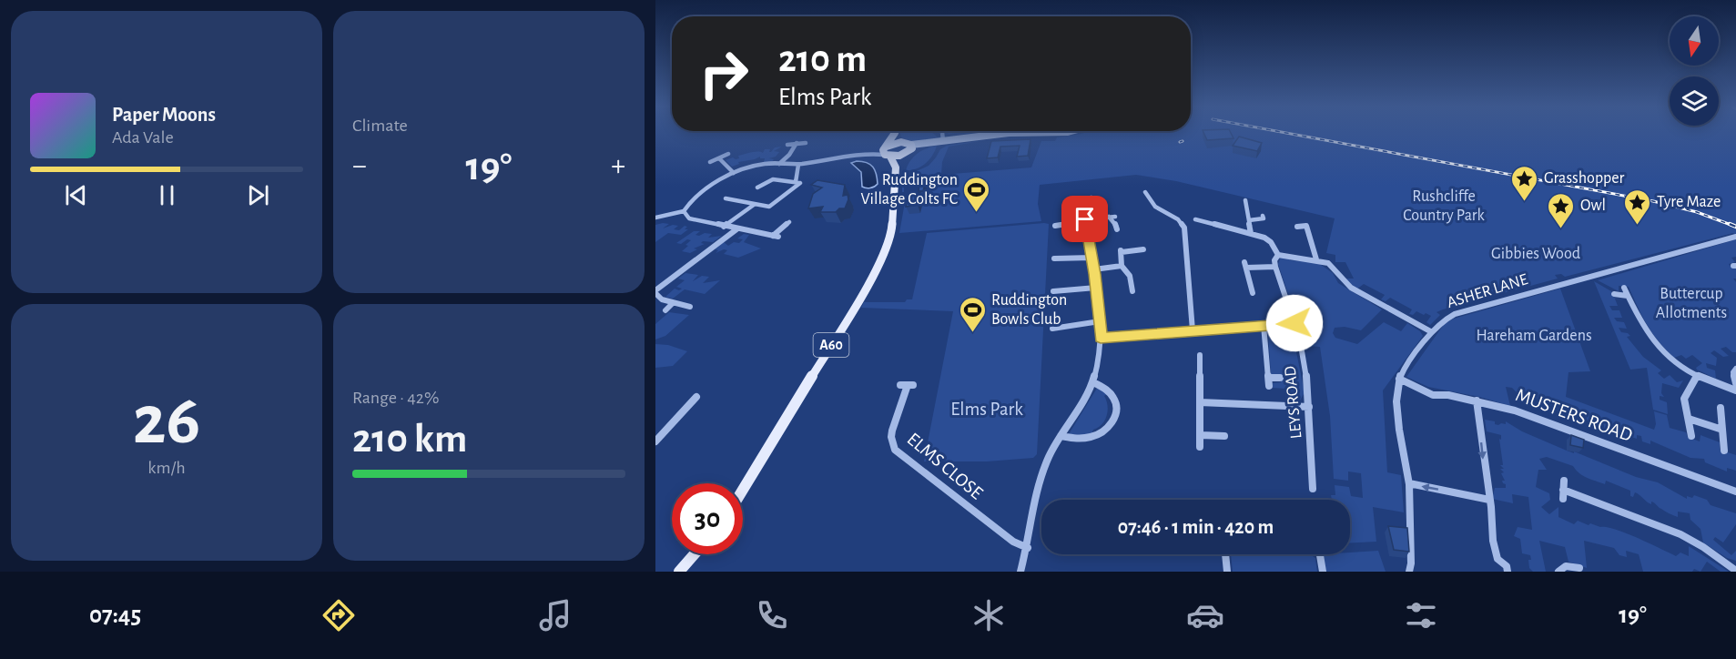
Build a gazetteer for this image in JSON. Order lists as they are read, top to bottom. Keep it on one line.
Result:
{"streets":{"main road":["A60"],"street":["ASHER LANE","LEYS ROAD","MUSTERS ROAD","ELMS CLOSE"]},"crossings":[["ASHER LANE","MUSTERS ROAD"]],"parks":["Rushcliffe Country Park","Gibbies Wood","Buttercup Allotments","Hareham Gardens","Elms Park"],"places":{"place":["Grasshopper","Tyre Maze","Owl"],"sports":["Ruddington Village Colts FC","Ruddington Bowls Club"]},"north":"bottom","page":{"tile":["Climate",["26","km/h"],["Range · 42%","210 km"]],"turn":["210 m","Elms Park"],"song":["Paper Moons","Ada Vale"],"heat":["−","19°","+"],"limit":"30","trip":"07:46 · 1 min · 420 m","tabs":["07:45","19°"]}}
